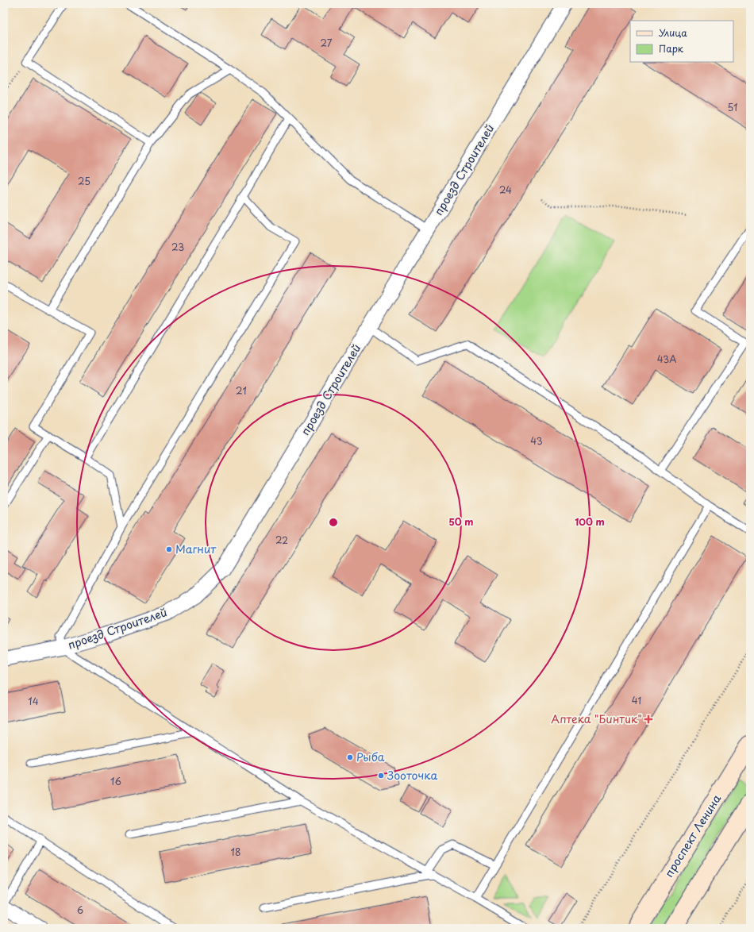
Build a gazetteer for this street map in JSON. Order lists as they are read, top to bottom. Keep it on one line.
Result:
{"streets":{"main road":["проспект Ленина"],"street":["проезд Строителей"]},"places":{"other":["Магнит","Рыба","Зооточка"],"health":["Аптека \"Бинтик\""]},"house_numbers":["27","51","25","24","23","43А","21","43","22","41","14","16","18","6"],"legend":["Улица","Парк"],"rings":["50 m","100 m"]}
